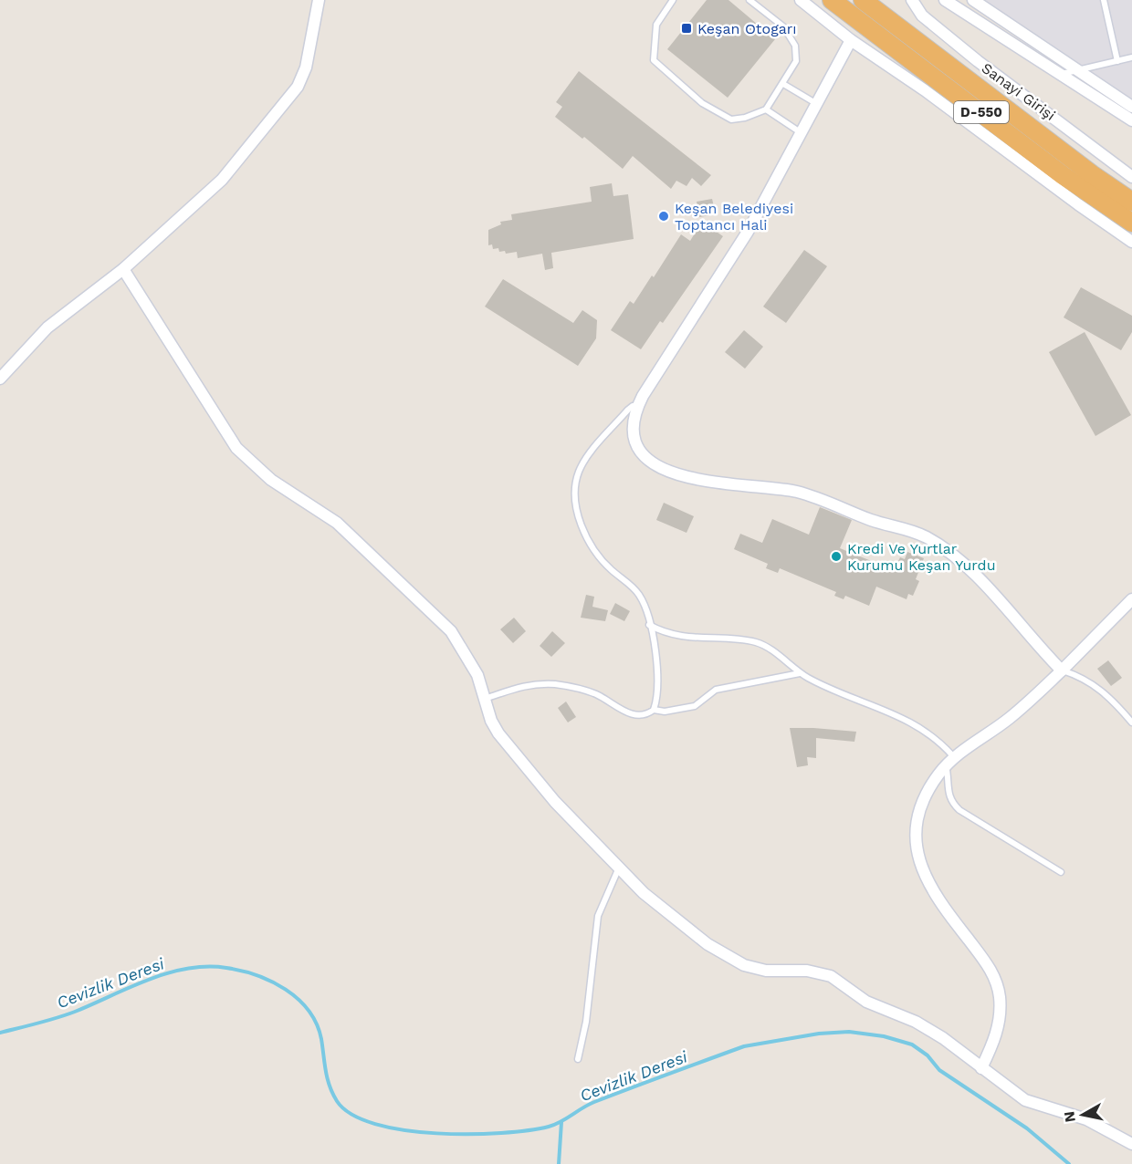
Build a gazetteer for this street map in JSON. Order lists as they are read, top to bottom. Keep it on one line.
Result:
{"streets":{"highway":["D-550"],"street":["Sanayi Girişi"]},"water":["Cevizlik Deresi"],"places":{"transit":["Keşan Otogarı"],"other":["Keşan Belediyesi Toptancı Hali","Kredi Ve Yurtlar Kurumu Keşan Yurdu"]},"north":"left"}
